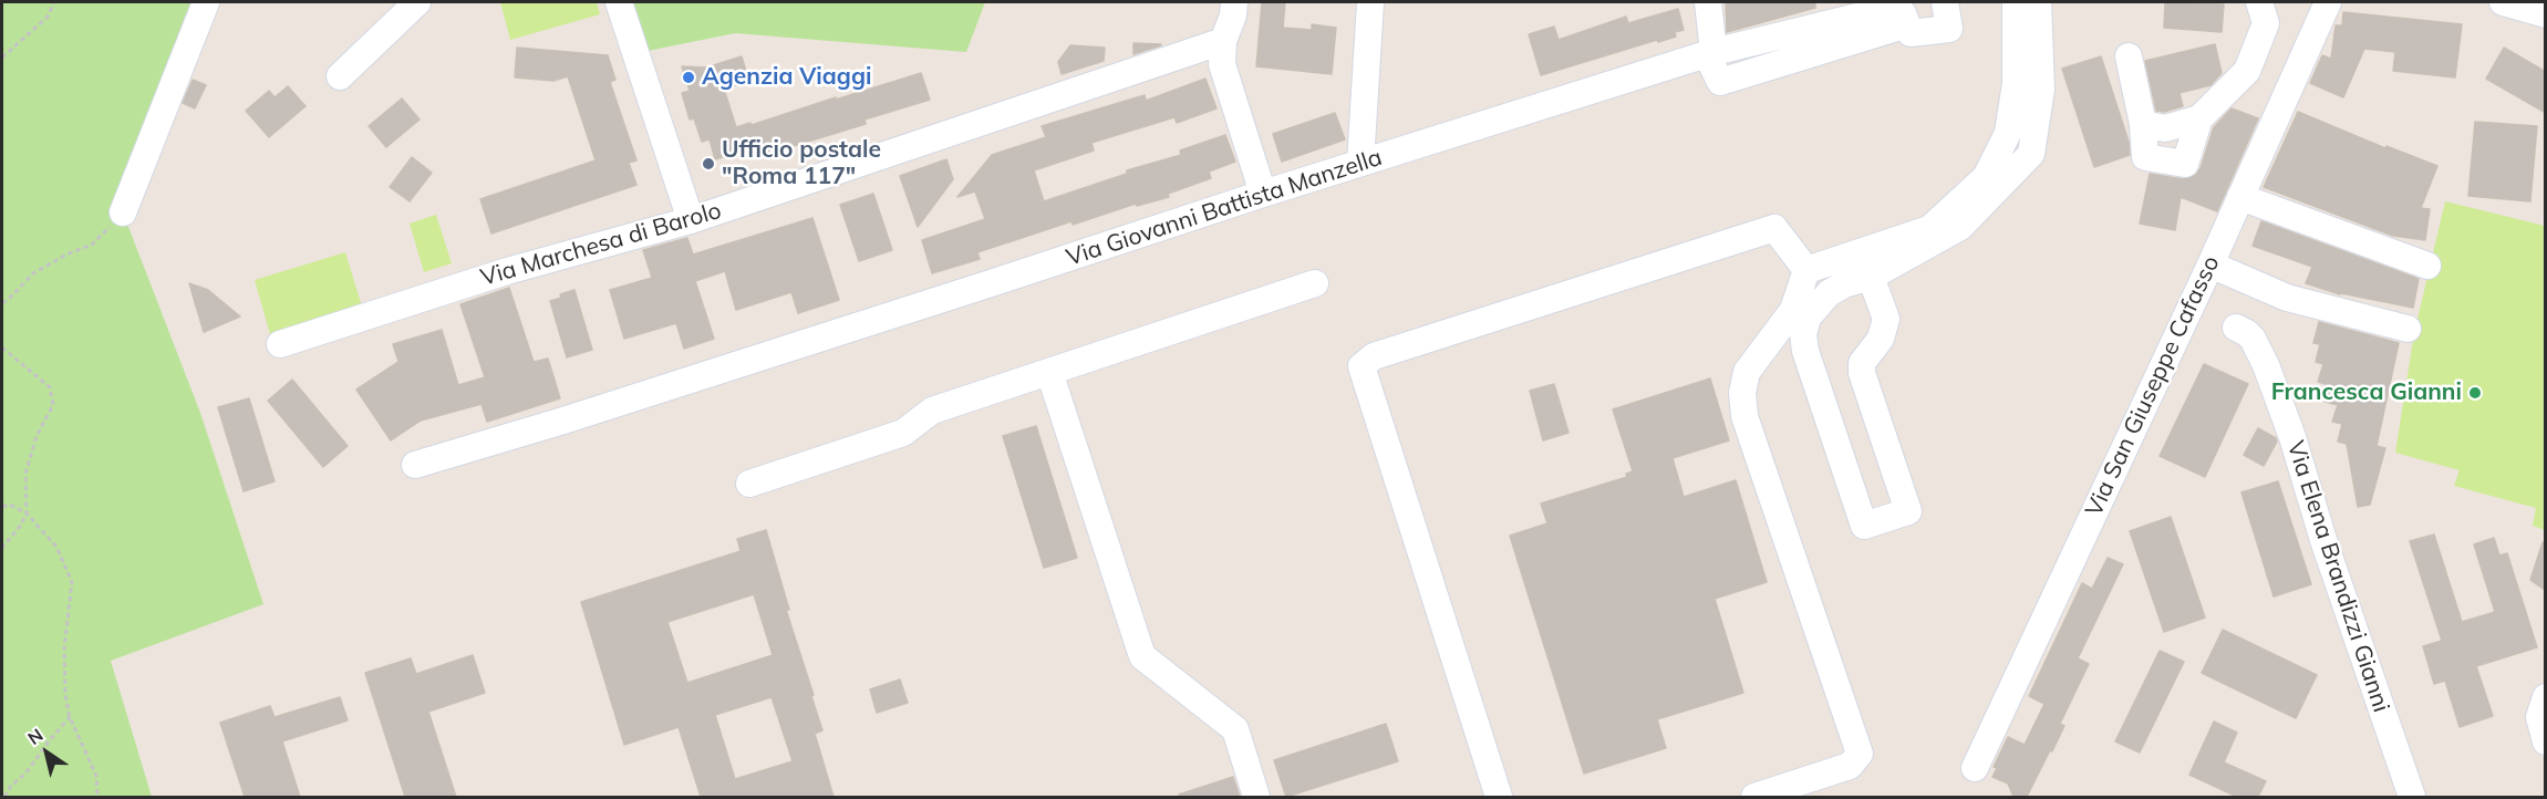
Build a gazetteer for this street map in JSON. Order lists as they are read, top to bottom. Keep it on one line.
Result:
{"streets":{"street":["Via Giovanni Battista Manzella","Via Marchesa di Barolo","Via San Giuseppe Cafasso","Via Elena Brandizzi Gianni"]},"places":["Agenzia Viaggi","Ufficio postale \"Roma 117\"","Francesca Gianni"],"north":"top left"}
